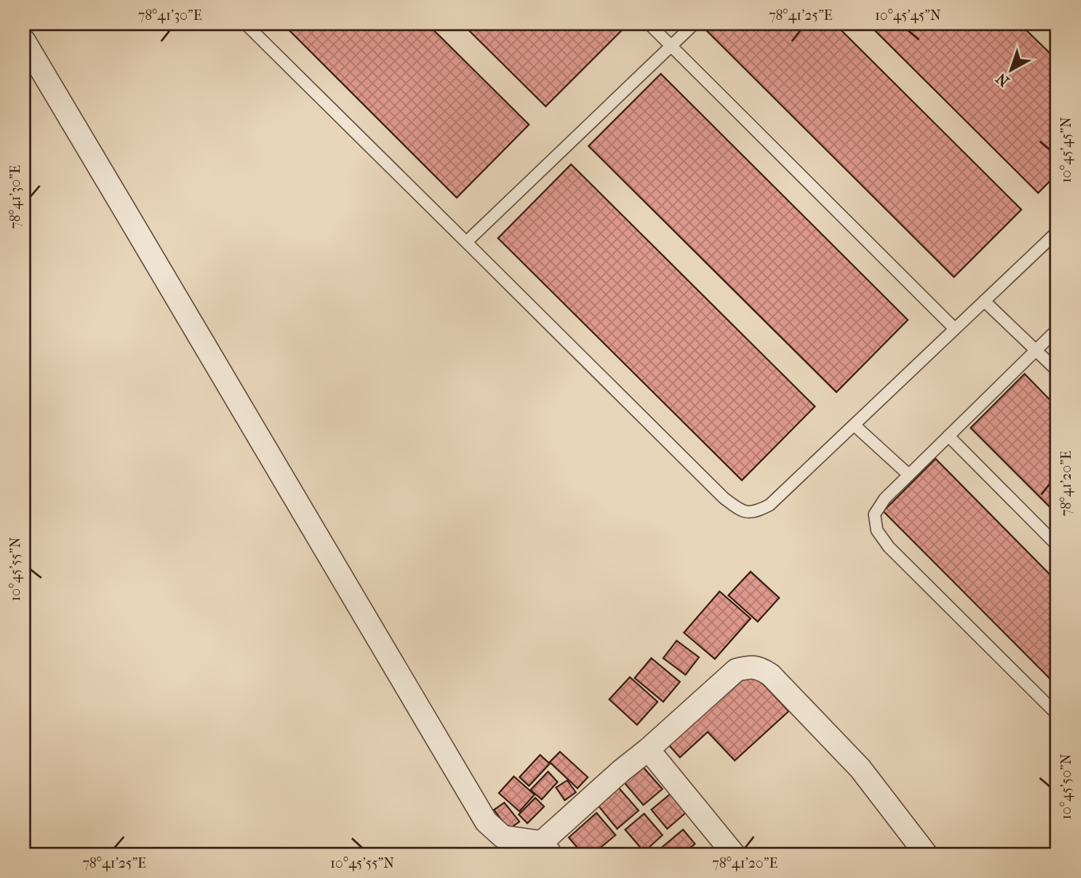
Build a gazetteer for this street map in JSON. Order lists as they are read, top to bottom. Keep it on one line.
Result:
{"north":"bottom left","coordinates":["78°41'30\"E","78°41'25\"E","10°45'45\"N","78°41'20\"E","10°45'55\"N","10°45'50\"N"]}
